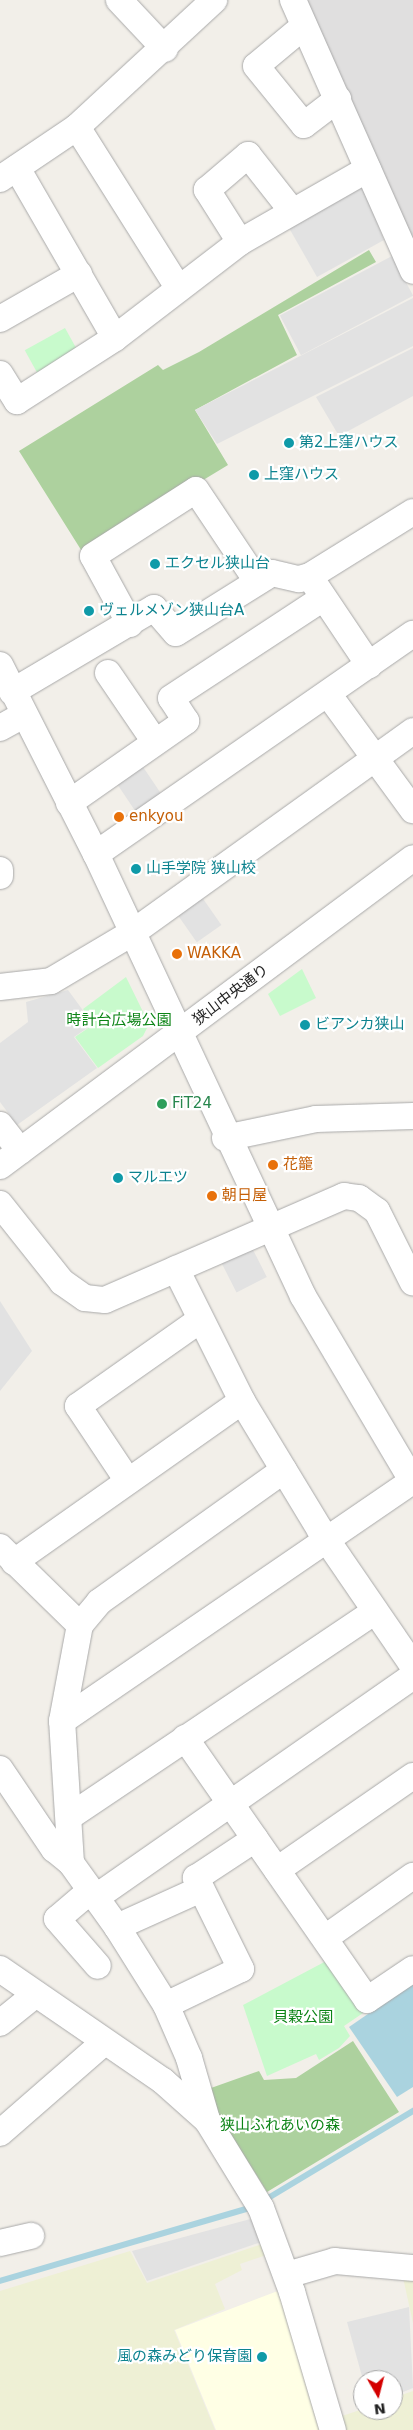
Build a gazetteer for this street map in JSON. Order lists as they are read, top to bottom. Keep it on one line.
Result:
{"streets":{"street":["狭山中央通り"]},"parks":["時計台広場公園","貝穀公園","狭山ふれあいの森"],"places":["第2上窪ハウス","上窪ハウス","エクセル狭山台","ヴェルメゾン狭山台A","enkyou","山手学院 狭山校","WAKKA","ビアンカ狭山","FiT24","花籠","マルエツ","朝日屋","風の森みどり保育園"],"north":"bottom"}
